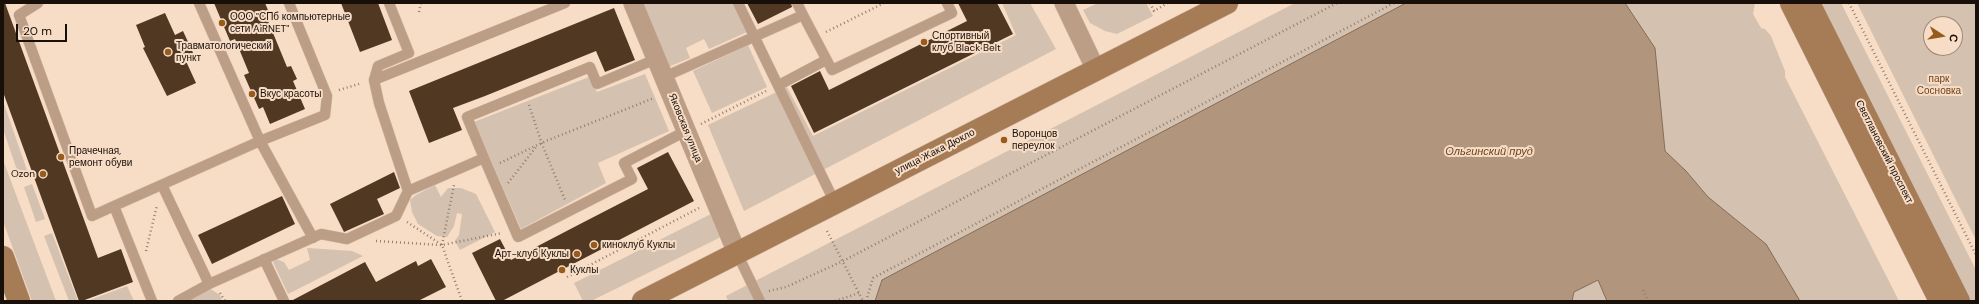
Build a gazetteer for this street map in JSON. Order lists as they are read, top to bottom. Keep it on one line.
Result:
{"streets":{"street":["Яковская улица","улица Жака Дюкло","Светлановский проспект"]},"crossings":[["Яковская улица","улица Жака Дюкло"]],"water":["Ольгинский пруд"],"parks":["парк Сосновка"],"places":["ООО \"СПб компьютерные сети AiRNET\"","Спортивный клуб Black Belt","Травматологический пункт","Вкус красоты","Воронцов переулок","Прачечная, ремонт обуви","Ozon","киноклуб Куклы","Арт-клуб Куклы","Куклы"],"scale_bar":"20 m","north":"right"}
